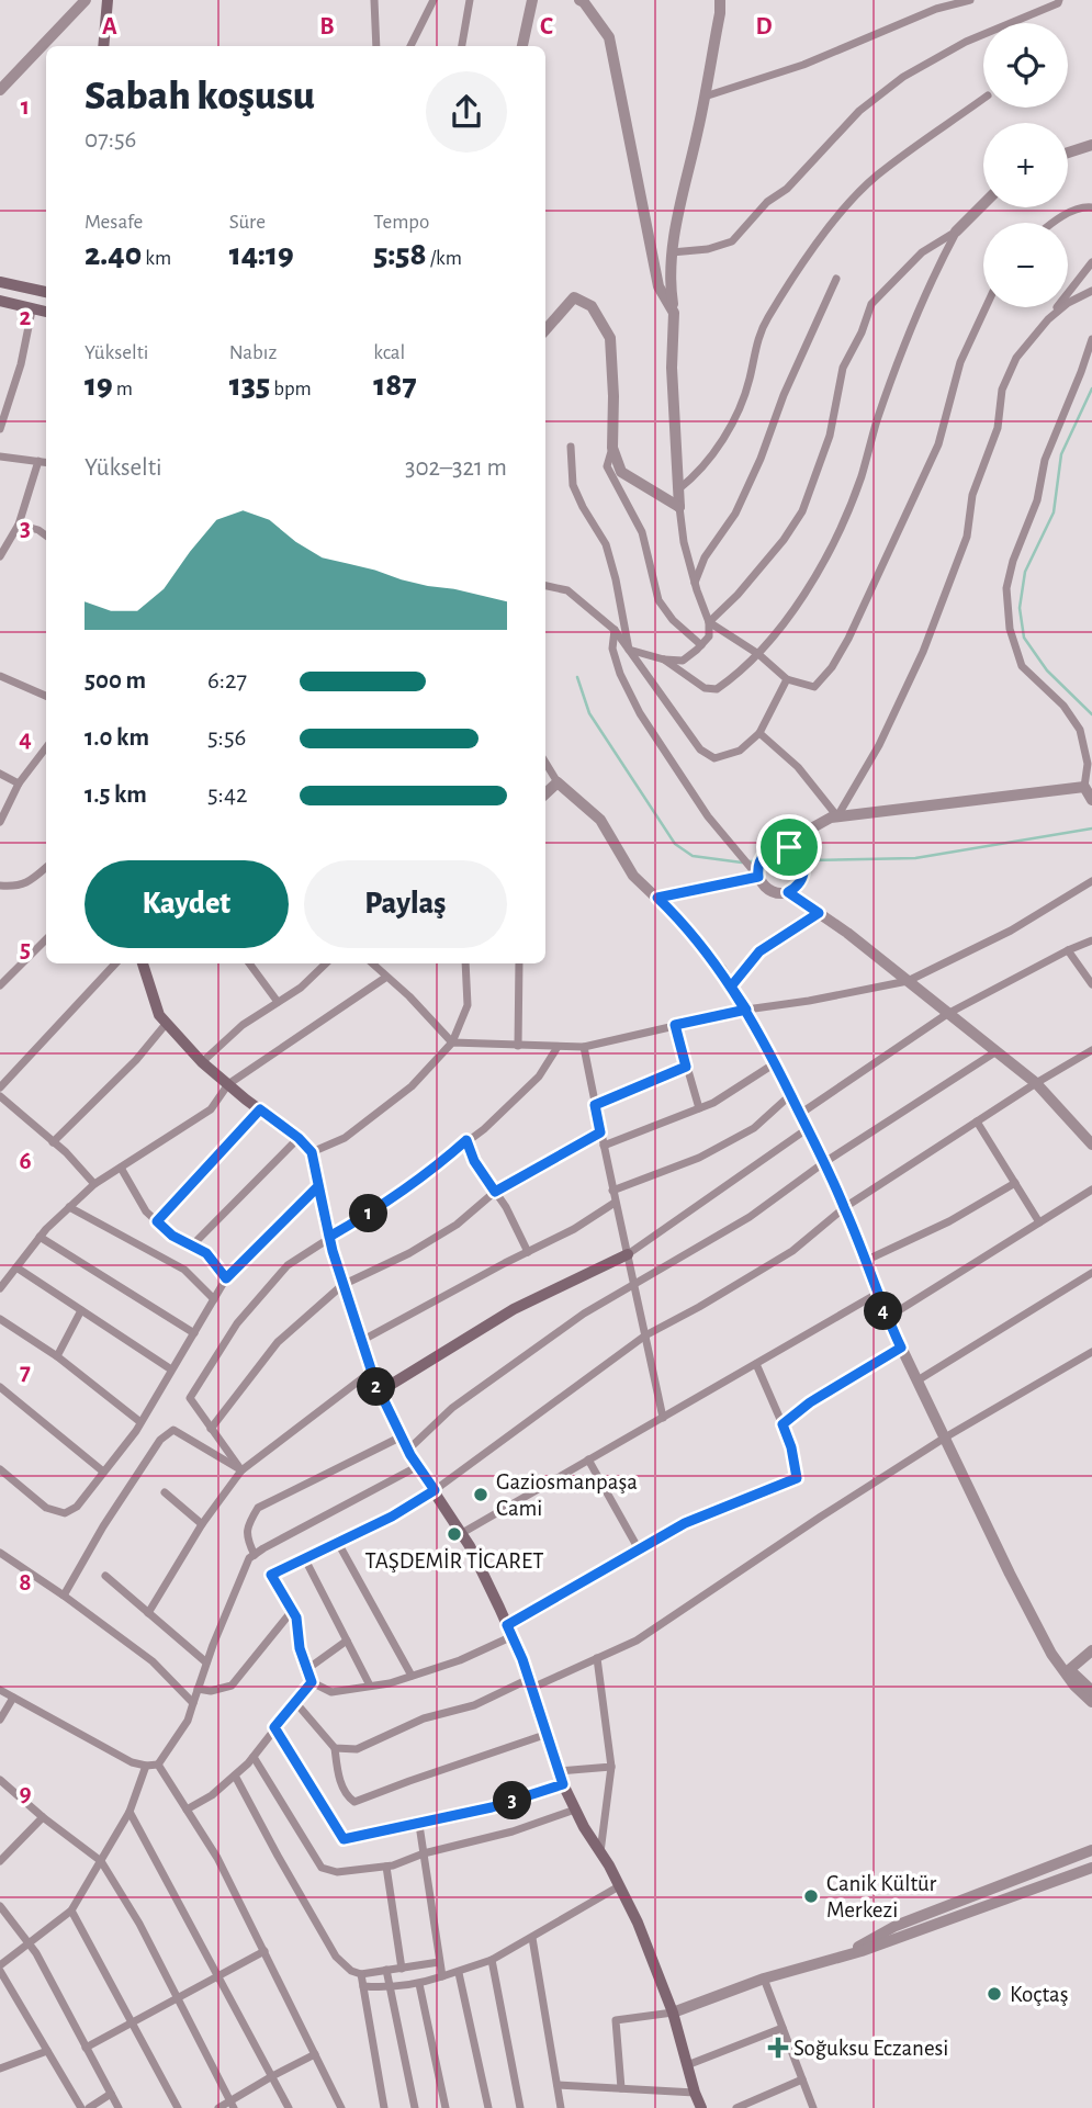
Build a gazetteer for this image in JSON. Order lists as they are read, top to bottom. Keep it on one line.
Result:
{"places":{"other":["Gaziosmanpaşa Cami","TAŞDEMİR TİCARET","Canik Kültür Merkezi","Koçtaş"],"health":["Soğuksu Eczanesi"]},"page":{"map_buttons":["+","−"],"heading":["Sabah koşusu","07:56"],"stats":[["Mesafe","2.40 km"],["Süre","14:19"],["Tempo","5:58 /km"],["Yükselti","19 m"],["Nabız","135 bpm"],["kcal","187"]],"chart":["Yükselti","302–321 m"],"list":[{"name":"500 m","note":"6:27"},{"name":"1.0 km","note":"5:56"},{"name":"1.5 km","note":"5:42"}],"buttons":["Kaydet","Paylaş"],"pins":["1","4","2","3"]},"grid":{"columns":["A","B","C","D"],"rows":["1","2","3","4","5","6","7","8","9"]}}
